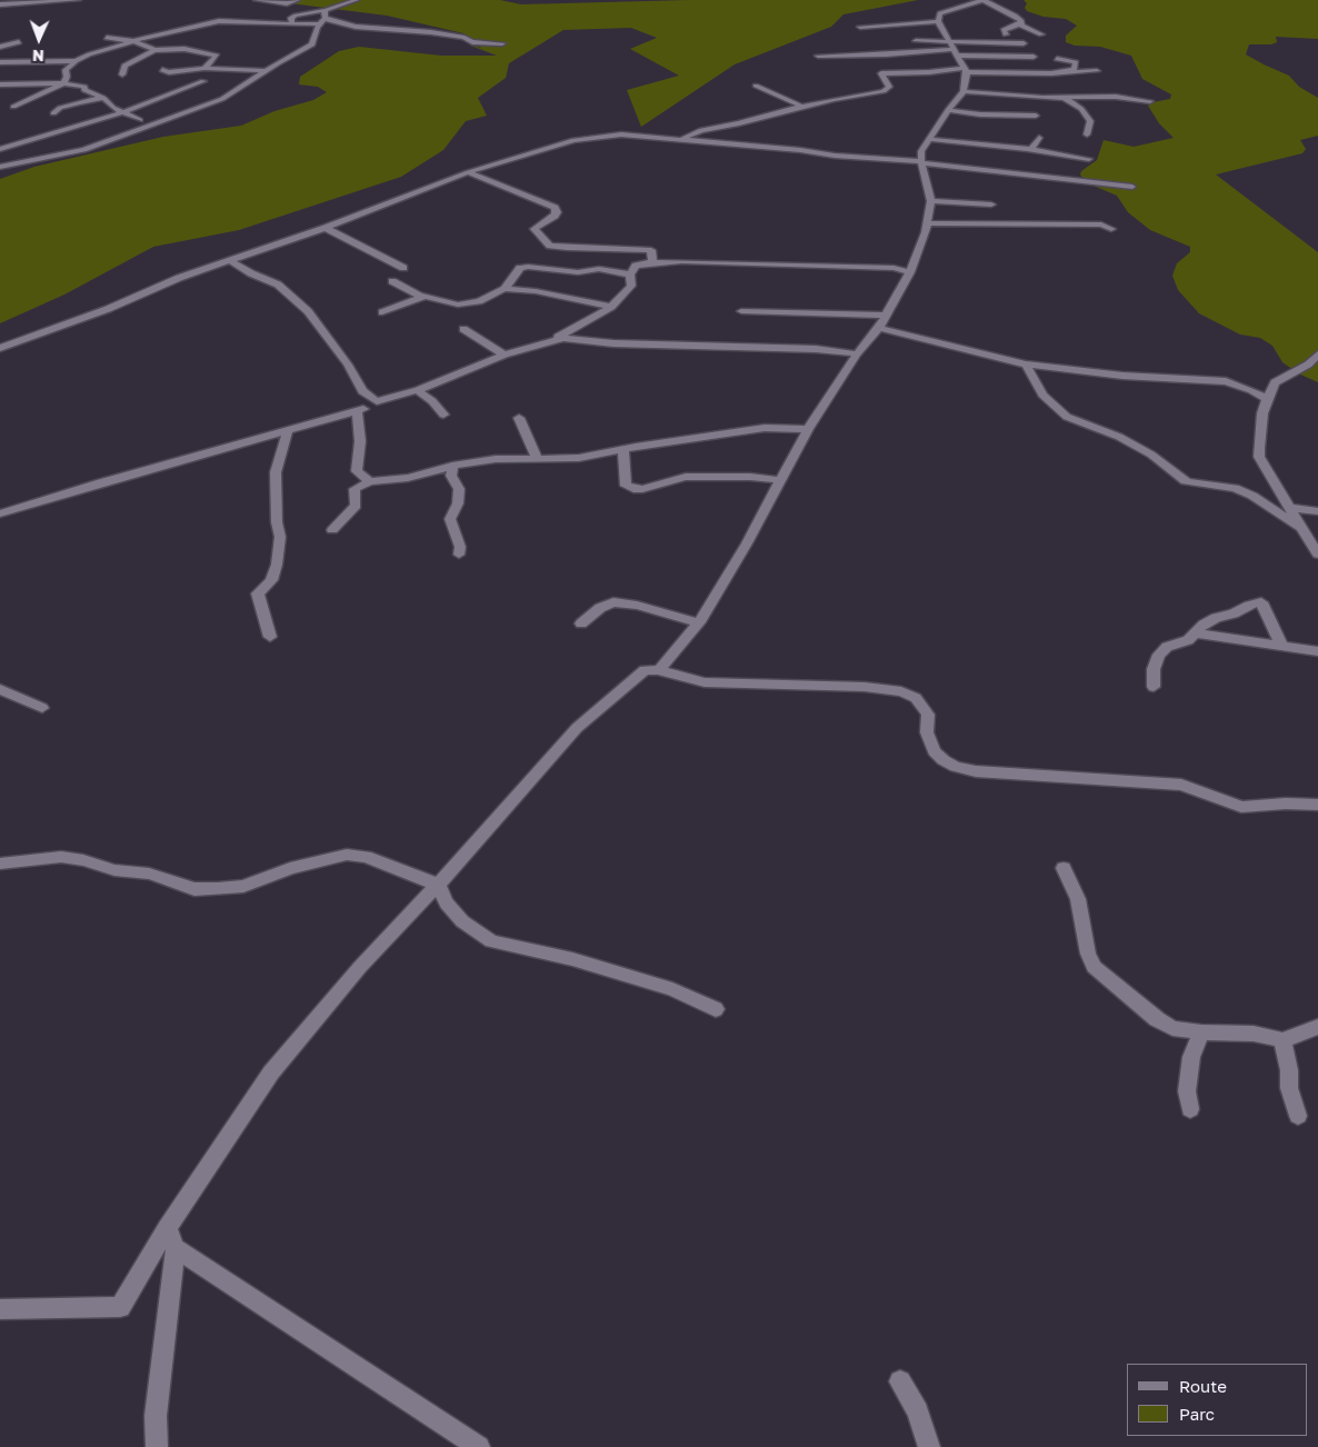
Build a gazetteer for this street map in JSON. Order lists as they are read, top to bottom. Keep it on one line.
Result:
{"legend":["Route","Parc"],"north":"bottom"}
